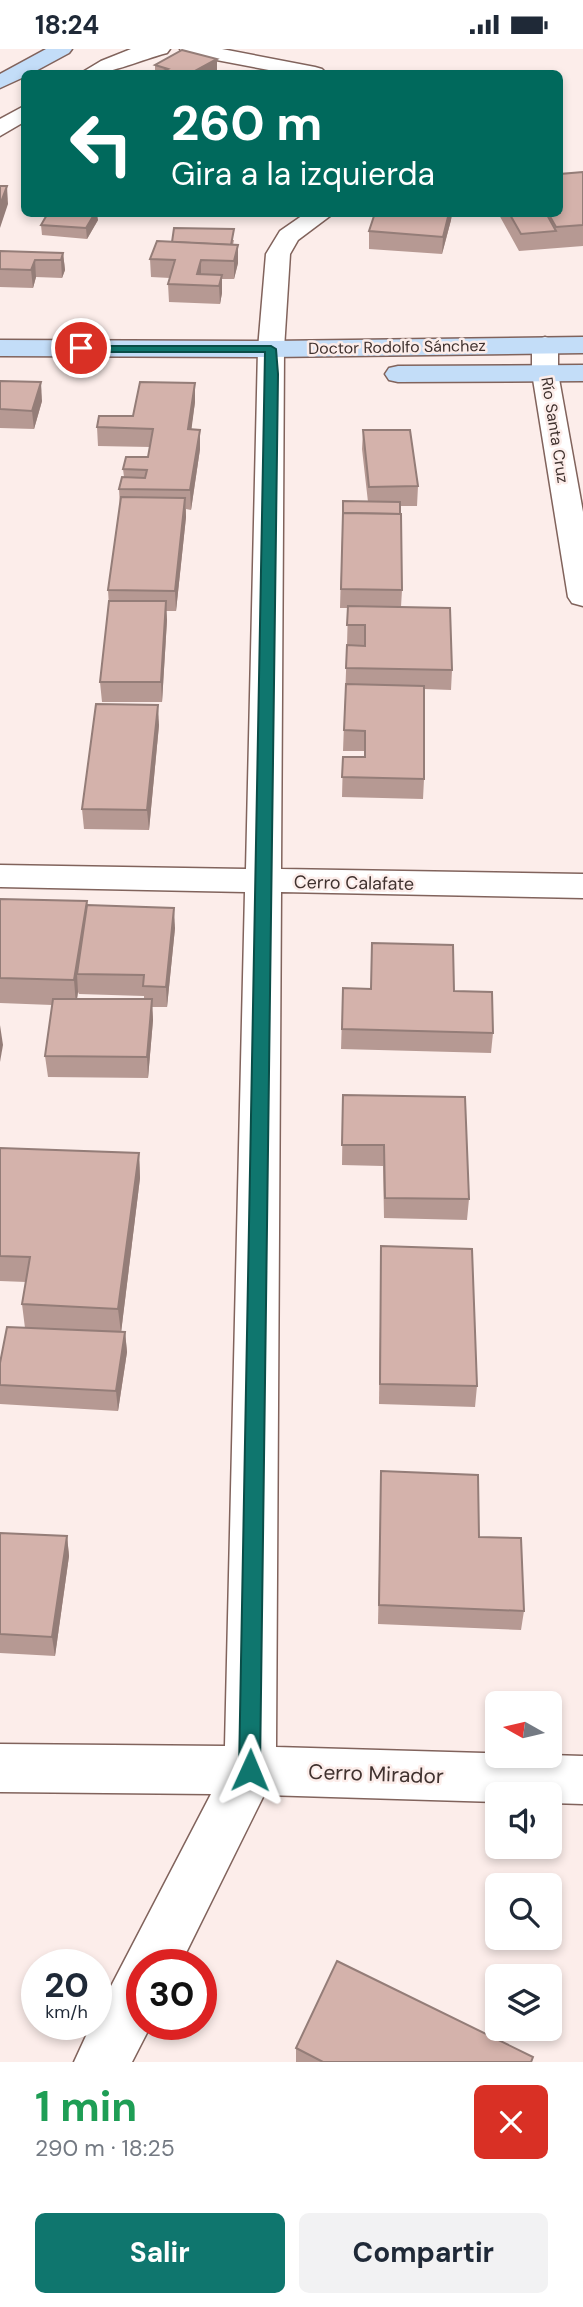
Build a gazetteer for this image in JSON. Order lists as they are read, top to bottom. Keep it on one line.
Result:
{"streets":{"street":["Doctor Rodolfo Sánchez","Río Santa Cruz","Cerro Calafate","Cerro Mirador"]},"crossings":[["Doctor Rodolfo Sánchez","Río Santa Cruz"]],"north":"left","page":{"status":"18:24","turn":["260 m","Gira a la izquierda"],"speed":"20 km/h","limit":"30","heading":["1 min","290 m · 18:25"],"buttons":["Salir","Compartir"]}}
